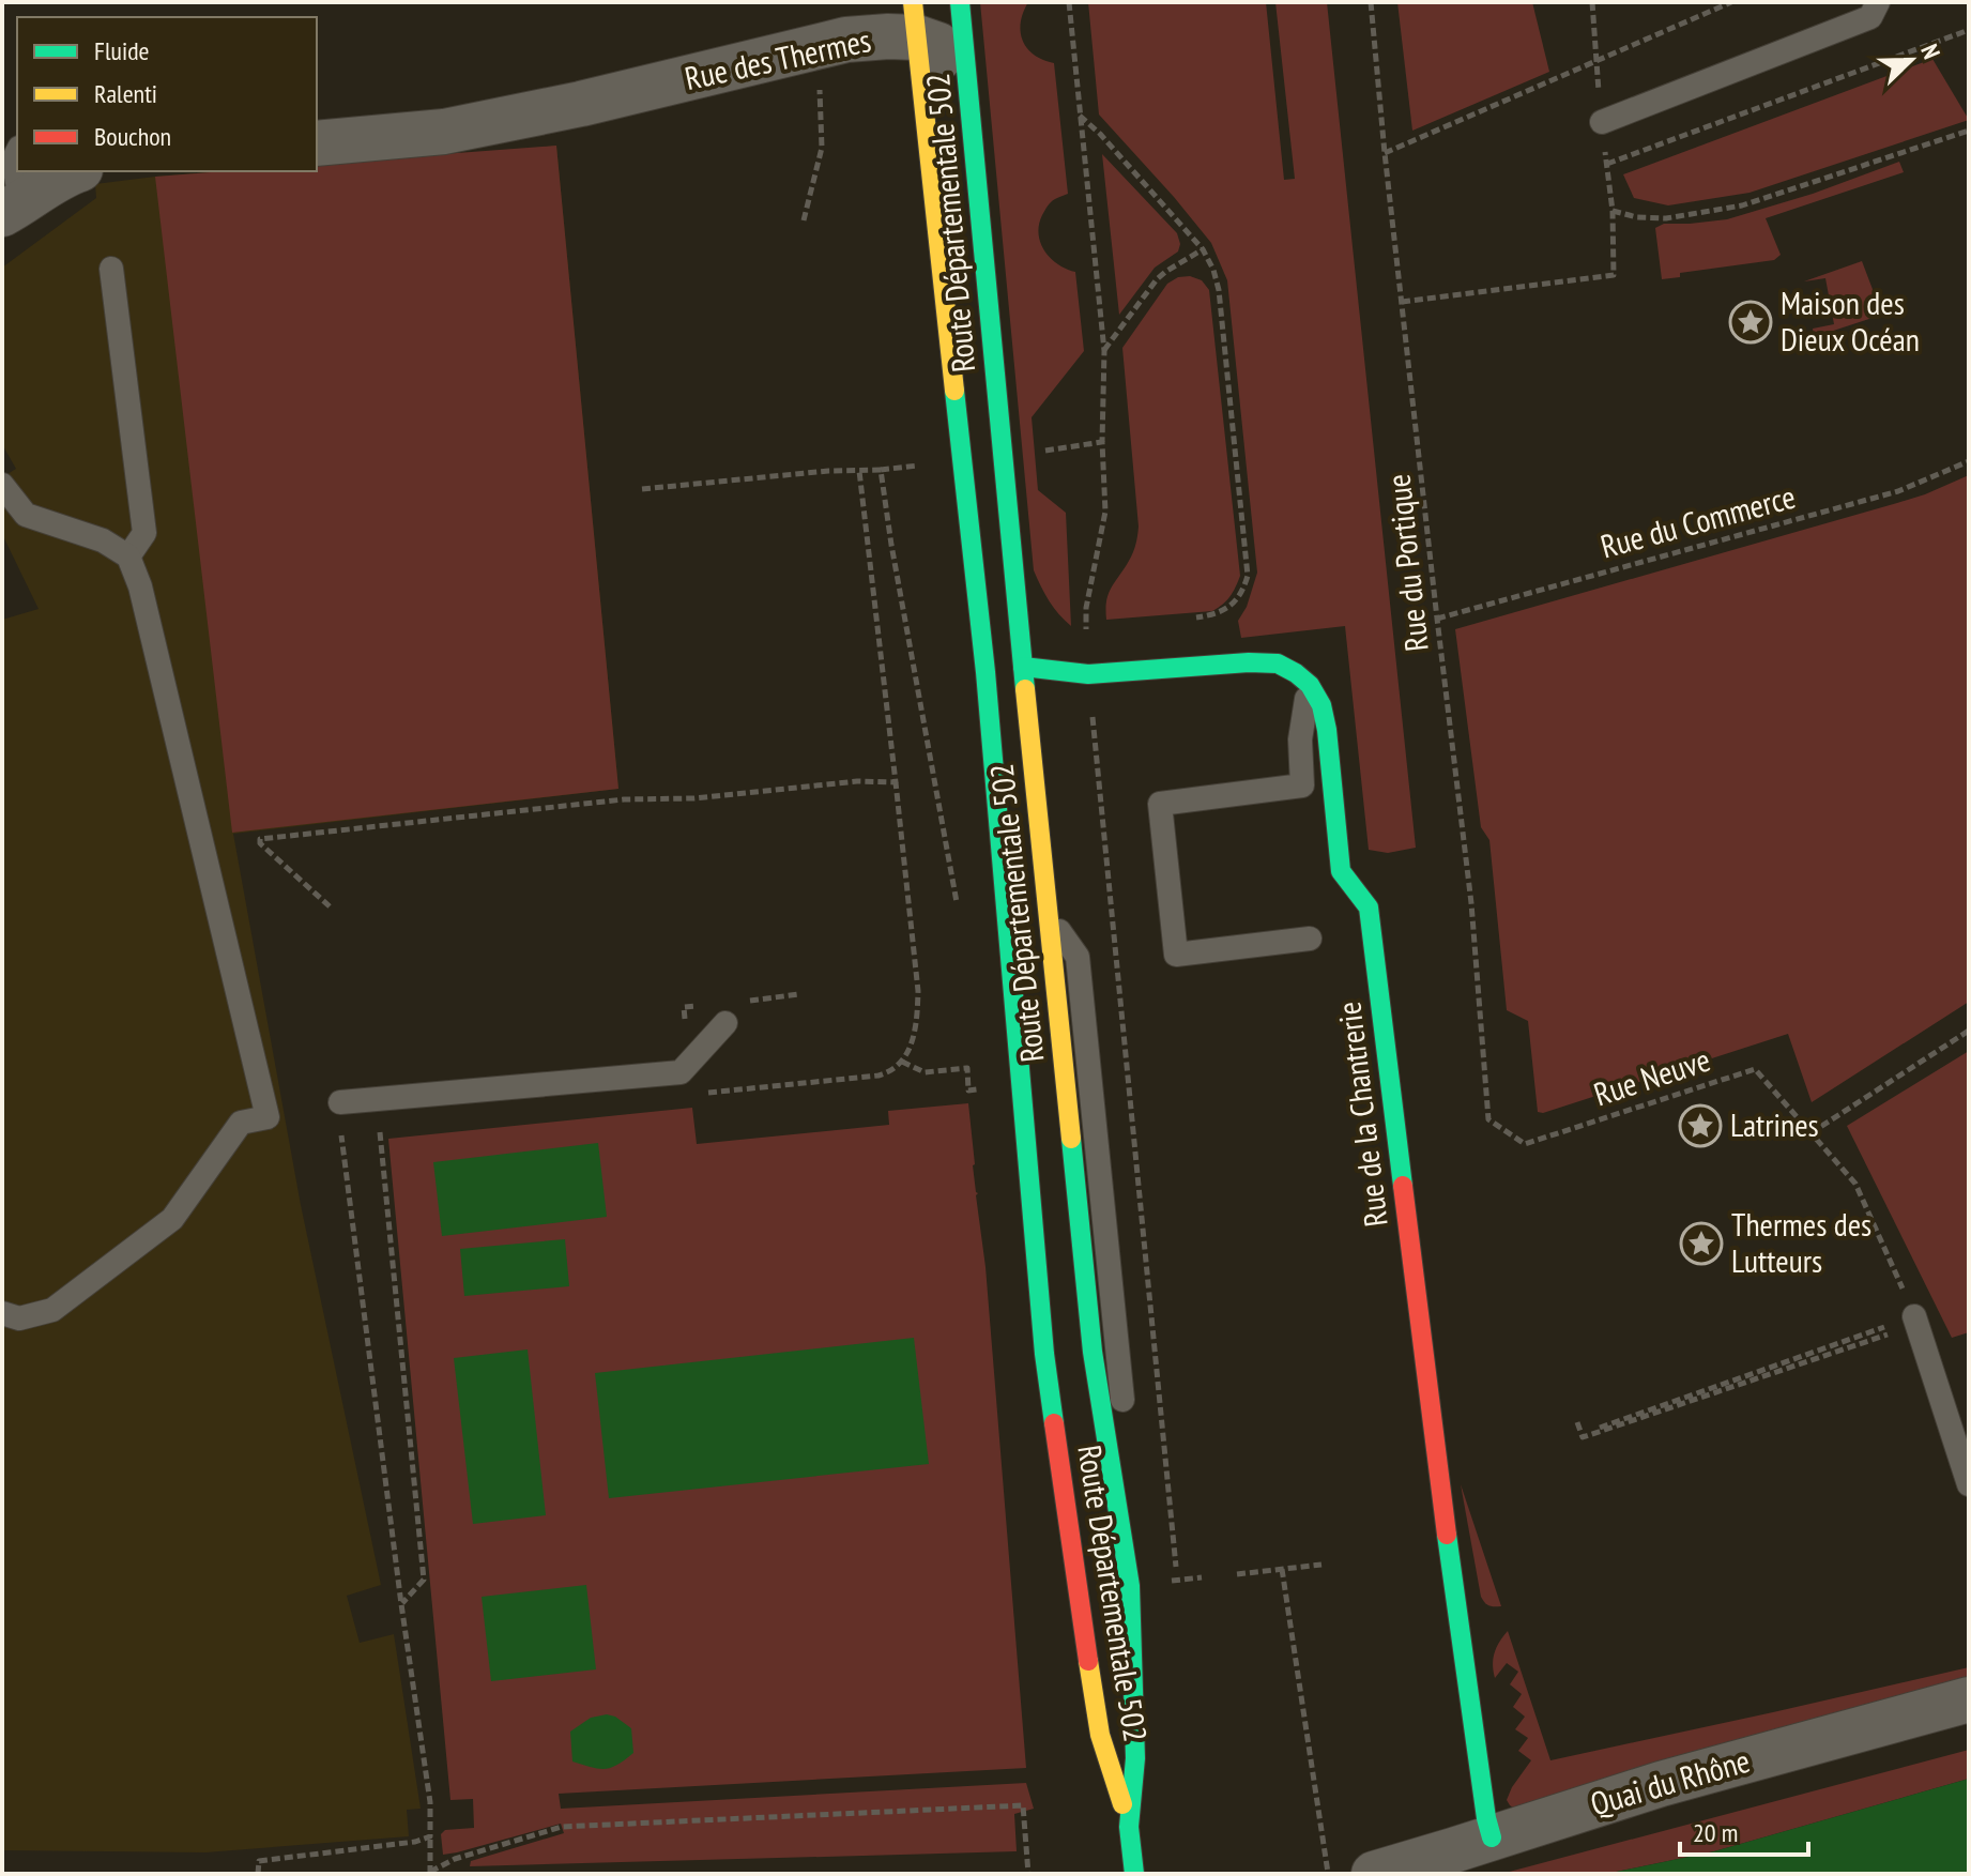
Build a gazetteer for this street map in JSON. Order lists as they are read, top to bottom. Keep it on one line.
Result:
{"streets":{"main road":["Route Départementale 502","Rue de la Chantrerie"],"street":["Rue des Thermes","Quai du Rhône"],"path":["Rue du Commerce","Rue du Portique","Rue Neuve"]},"crossings":[["Rue des Thermes","Route Départementale 502"],["Rue du Commerce","Rue du Portique"],["Rue du Portique","Rue Neuve"],["Rue de la Chantrerie","Quai du Rhône"]],"places":{"place":["Maison des Dieux Océan","Latrines","Thermes des Lutteurs"]},"legend":["Fluide","Ralenti","Bouchon"],"scale_bar":"20 m","north":"top right"}
